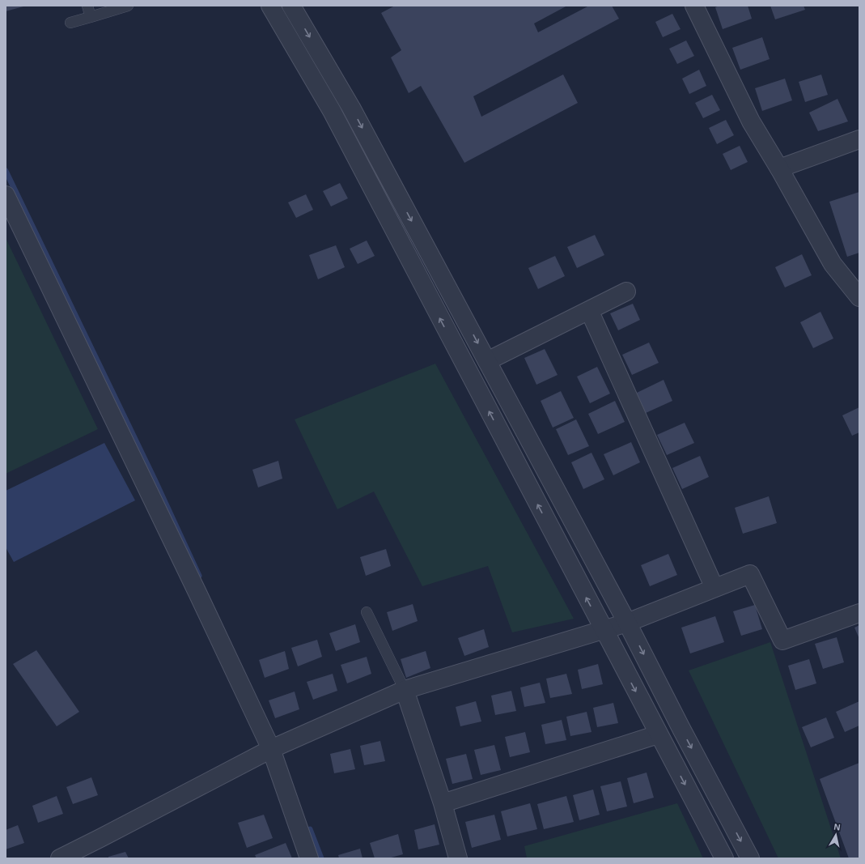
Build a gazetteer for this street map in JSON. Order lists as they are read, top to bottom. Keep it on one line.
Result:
{"north":"top"}
